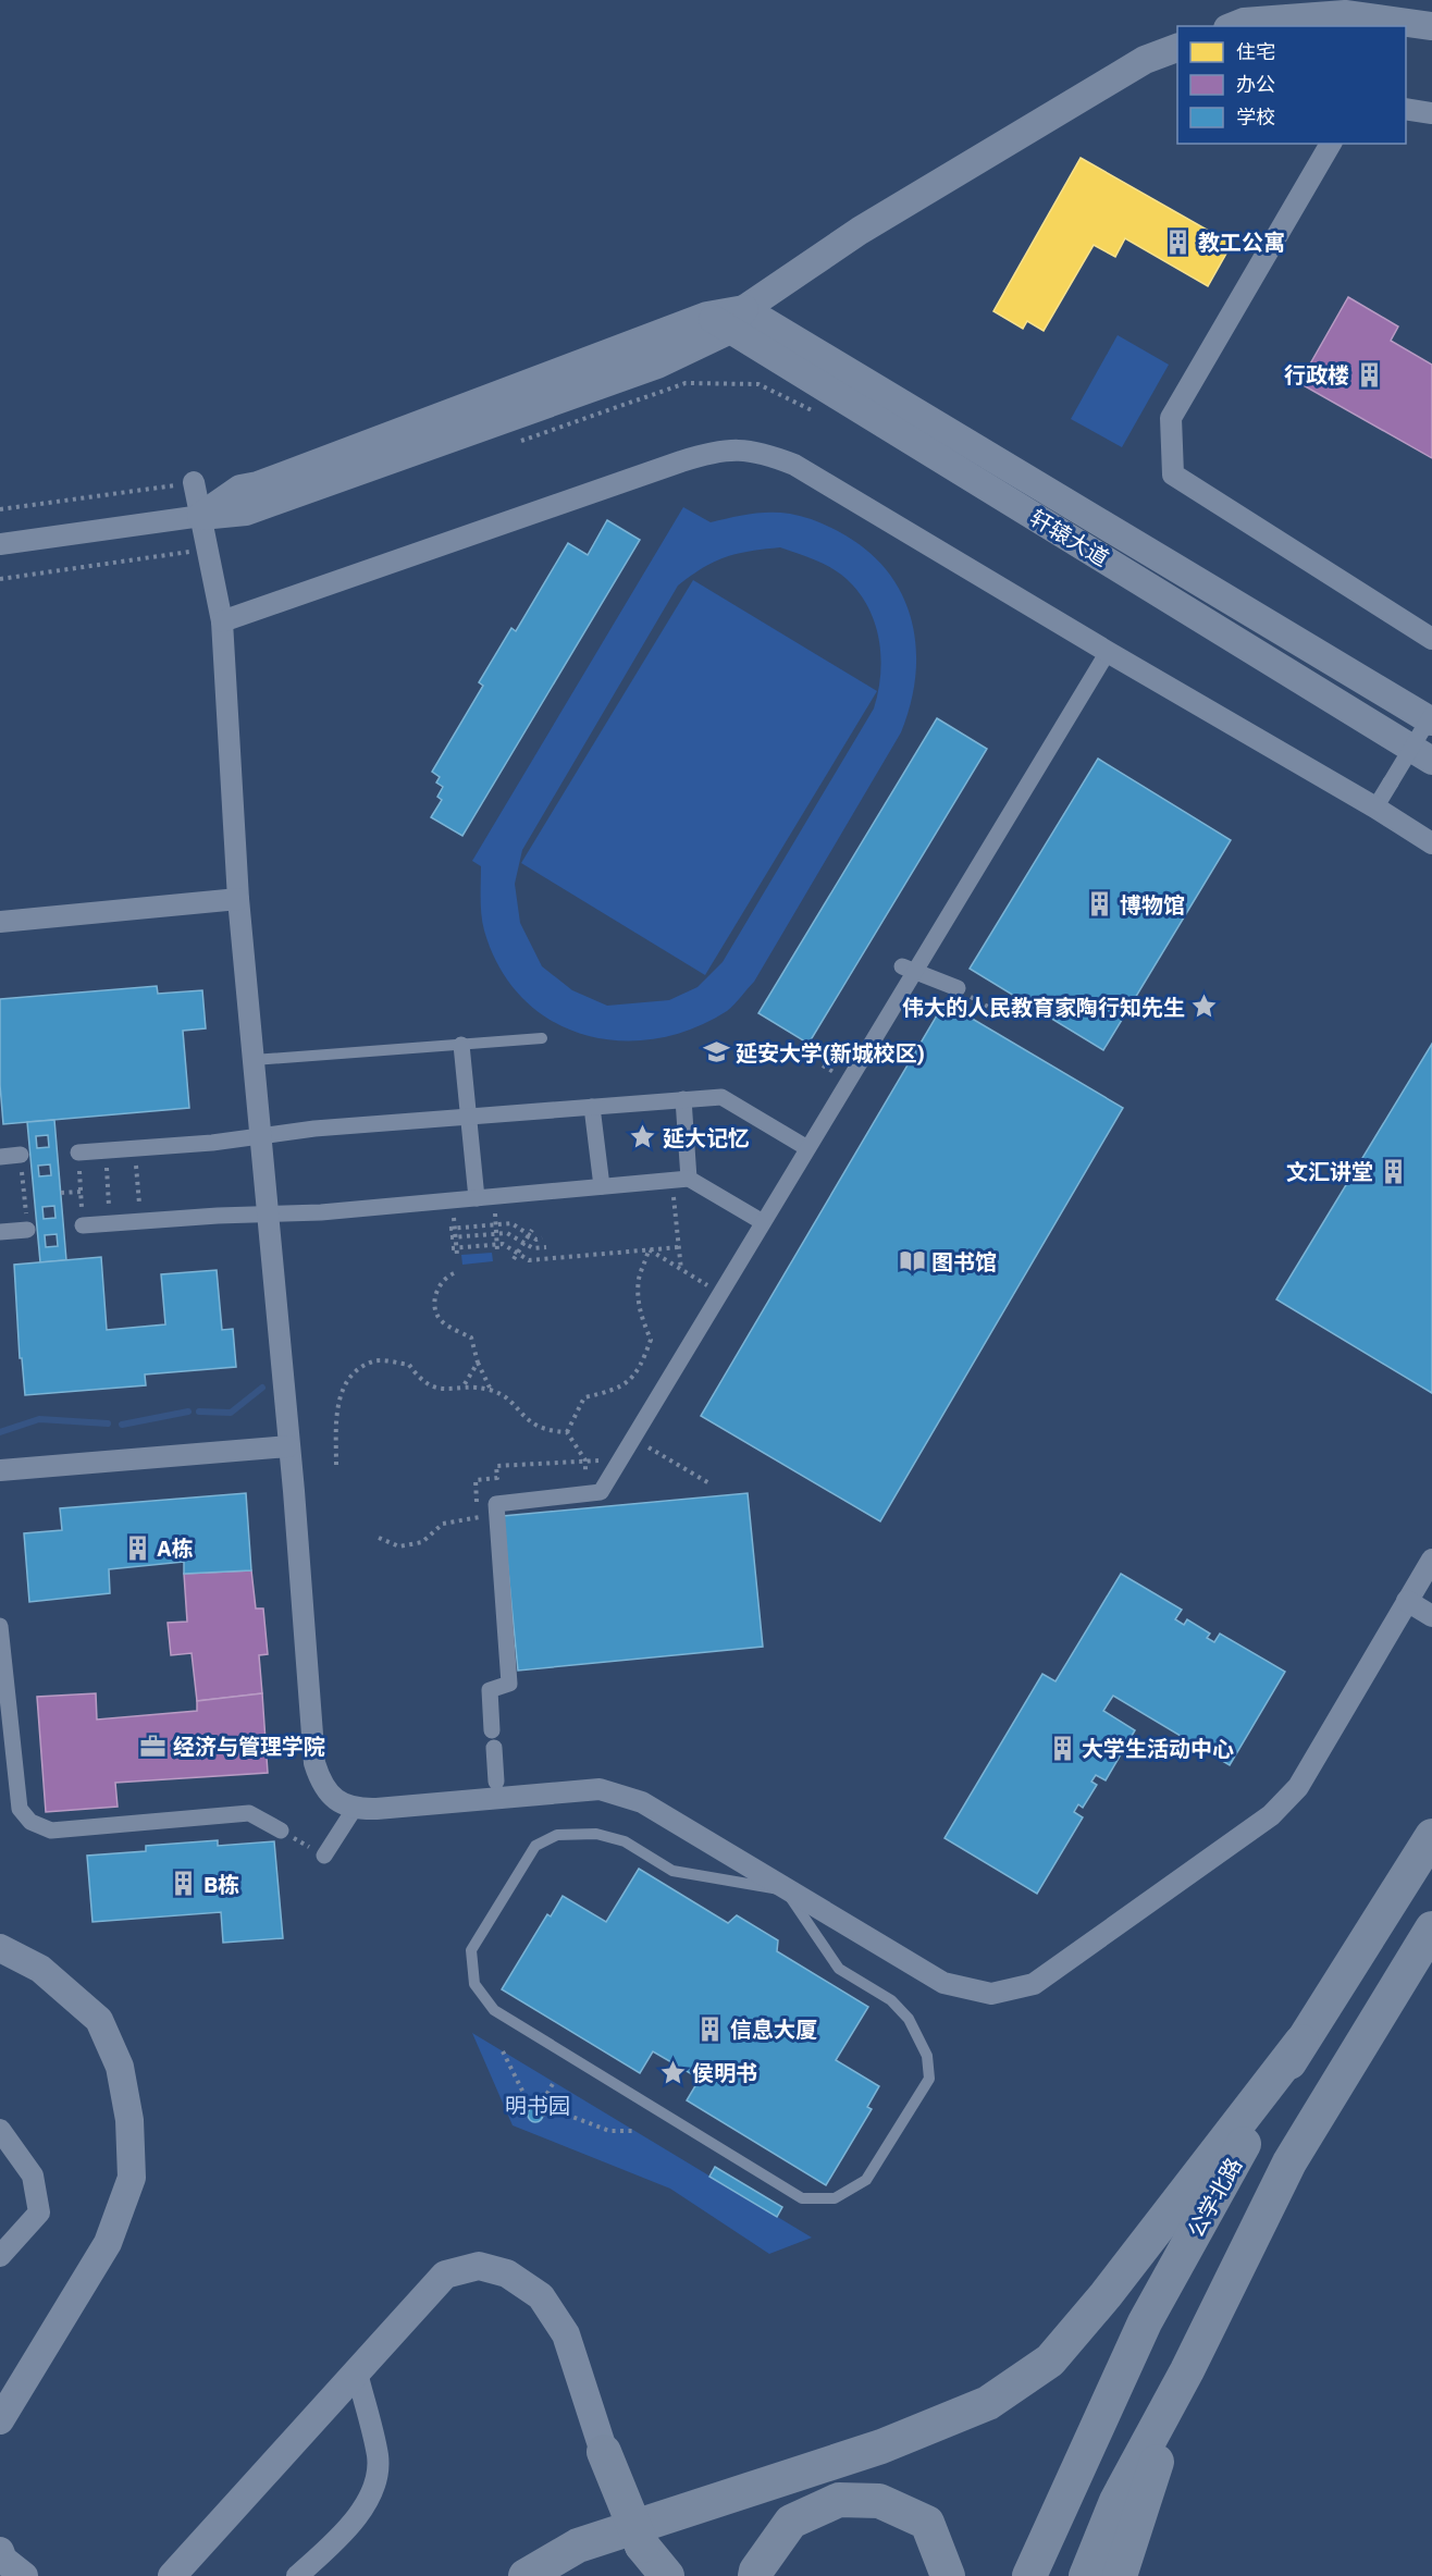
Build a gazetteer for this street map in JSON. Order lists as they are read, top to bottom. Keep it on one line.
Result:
{"streets":{"main road":["公学北路"],"street":["轩辕大道"]},"parks":["明书园"],"places":{"building":["教工公寓","行政楼","博物馆","文汇讲堂","A栋","大学生活动中心","B栋","信息大厦"],"place":["伟大的人民教育家陶行知先生","延大记忆","侯明书"],"school or university":["延安大学(新城校区)"],"library":["图书馆"],"office":["经济与管理学院"]},"legend":["住宅","办公","学校"]}
